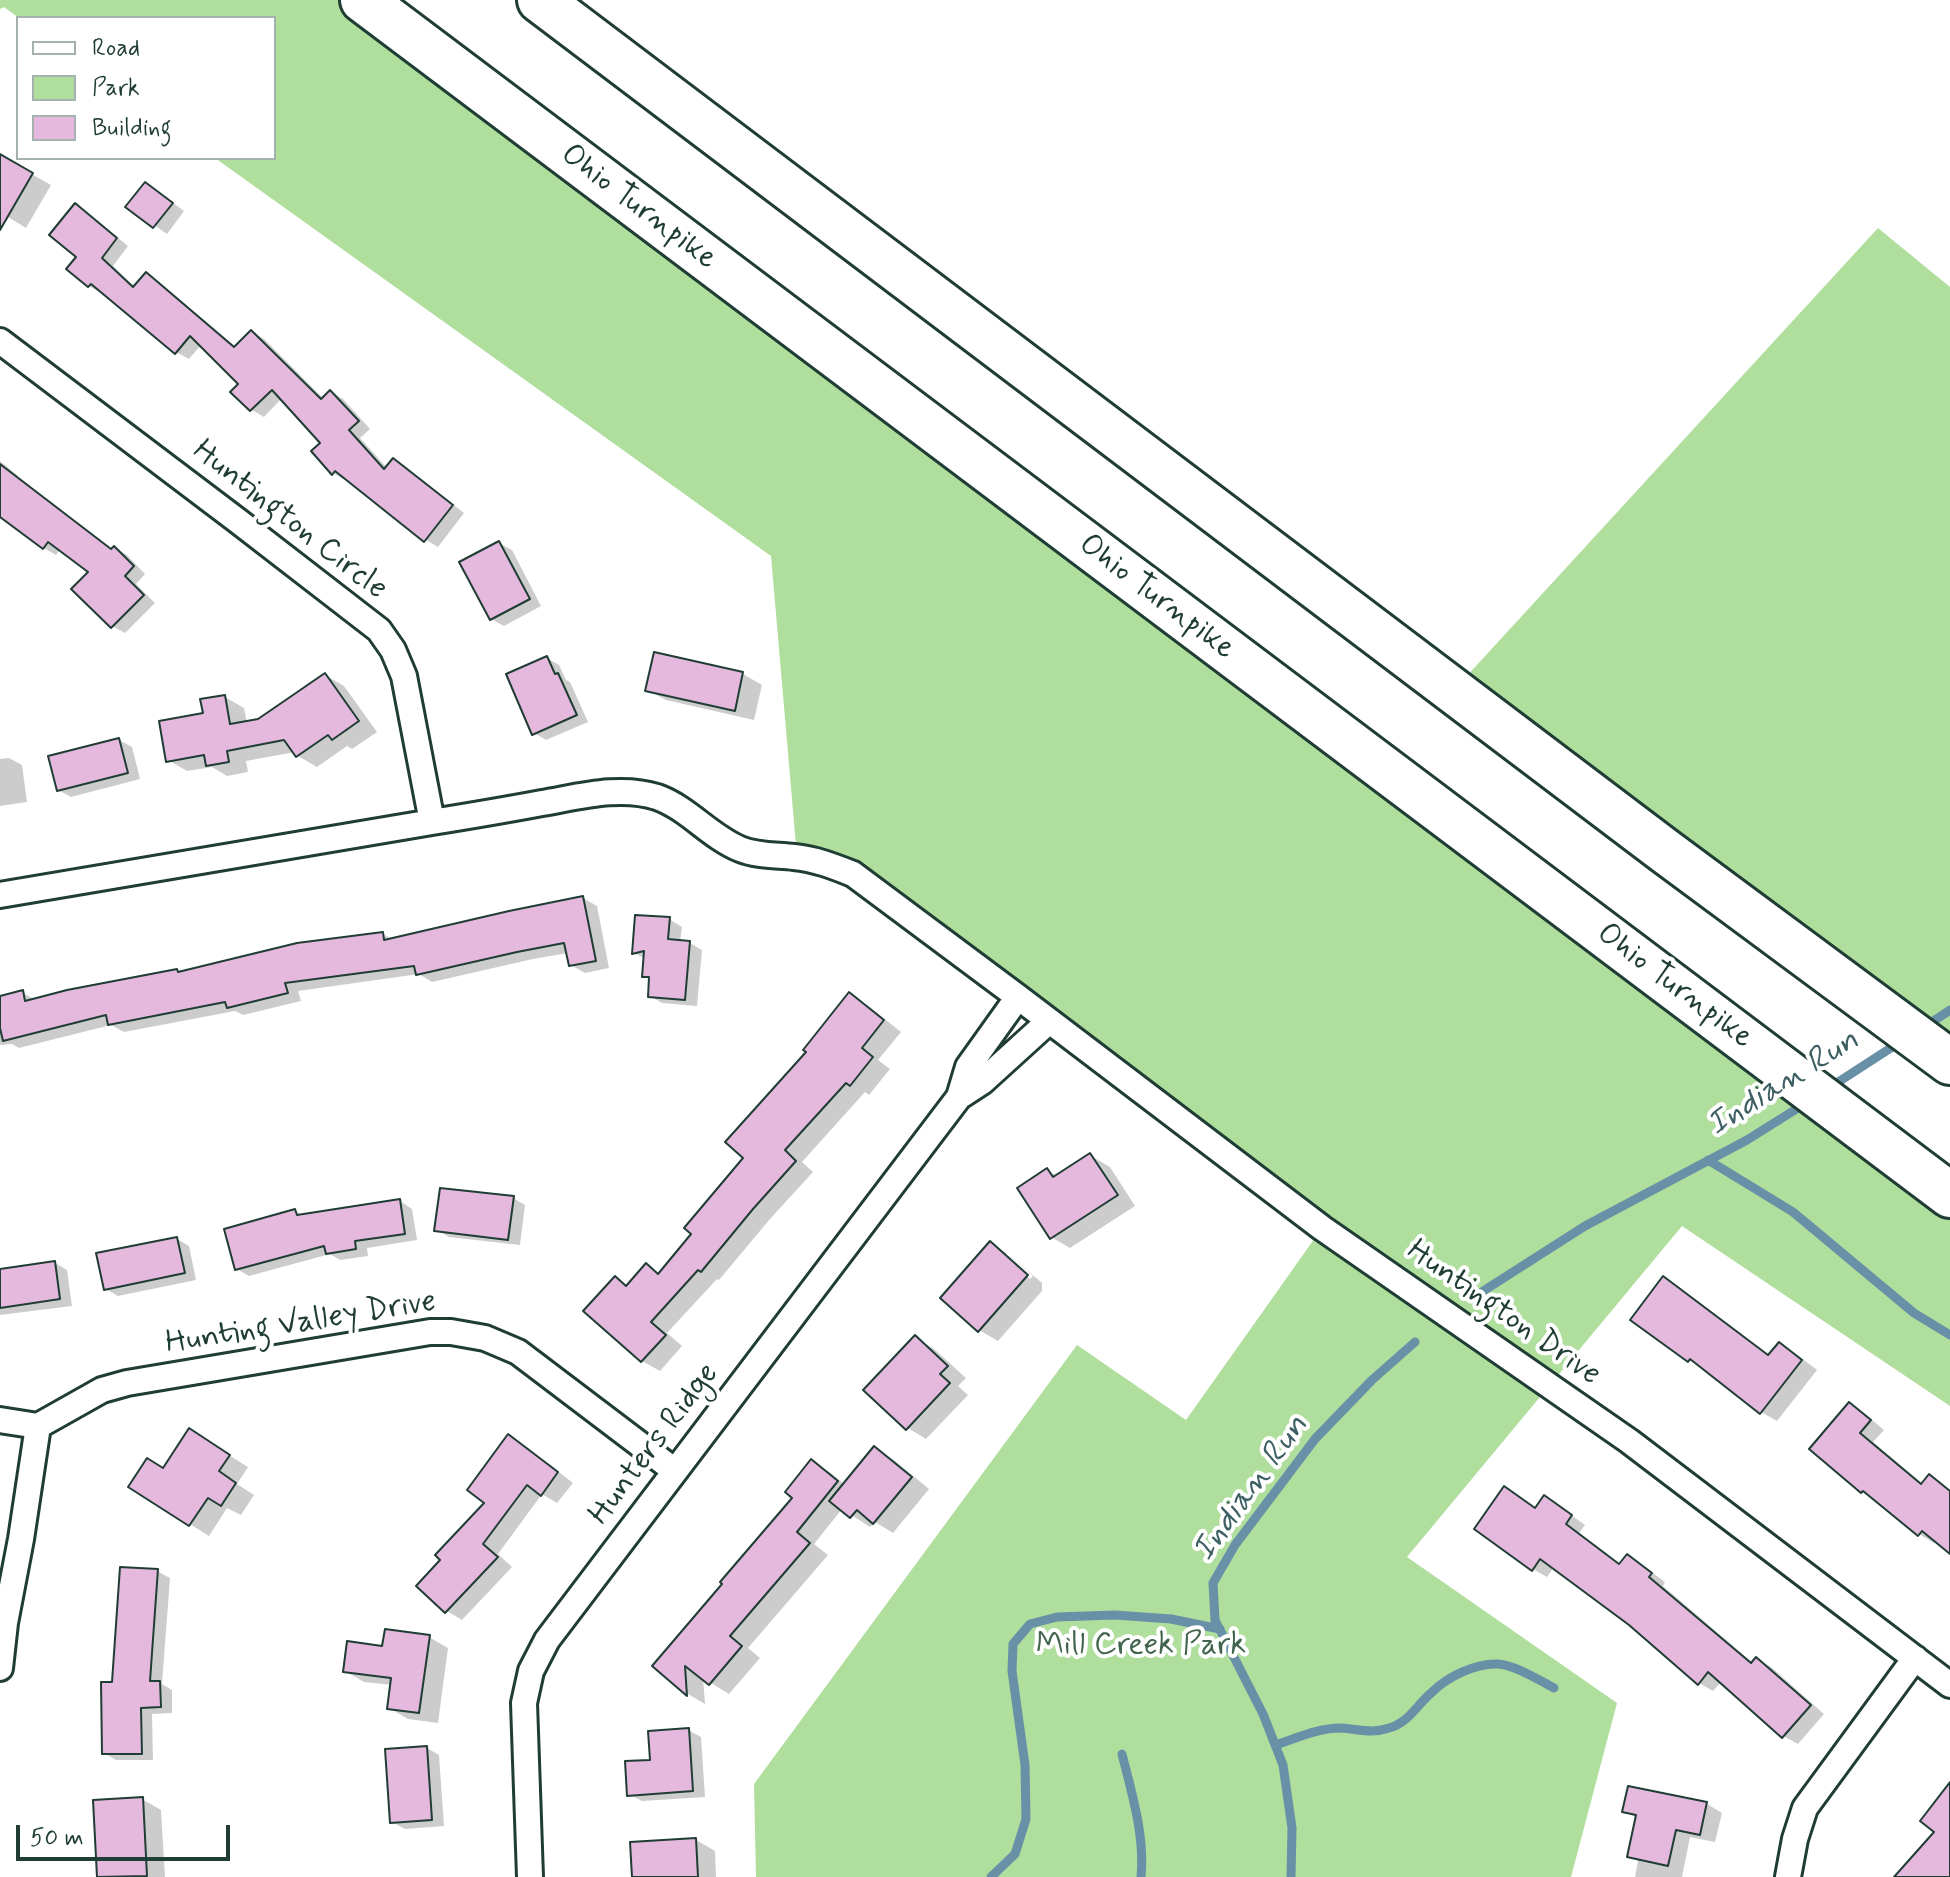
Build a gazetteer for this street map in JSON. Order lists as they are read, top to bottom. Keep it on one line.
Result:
{"streets":{"highway":["Ohio Turnpike"],"street":["Huntington Circle","Huntington Drive","Hunting Valley Drive","Hunters Ridge"]},"crossings":[["Huntington Drive","Hunters Ridge"],["Hunting Valley Drive","Hunters Ridge"]],"water":["Indian Run"],"parks":["Mill Creek Park"],"legend":["Road","Park","Building"],"scale_bar":"50 m"}
